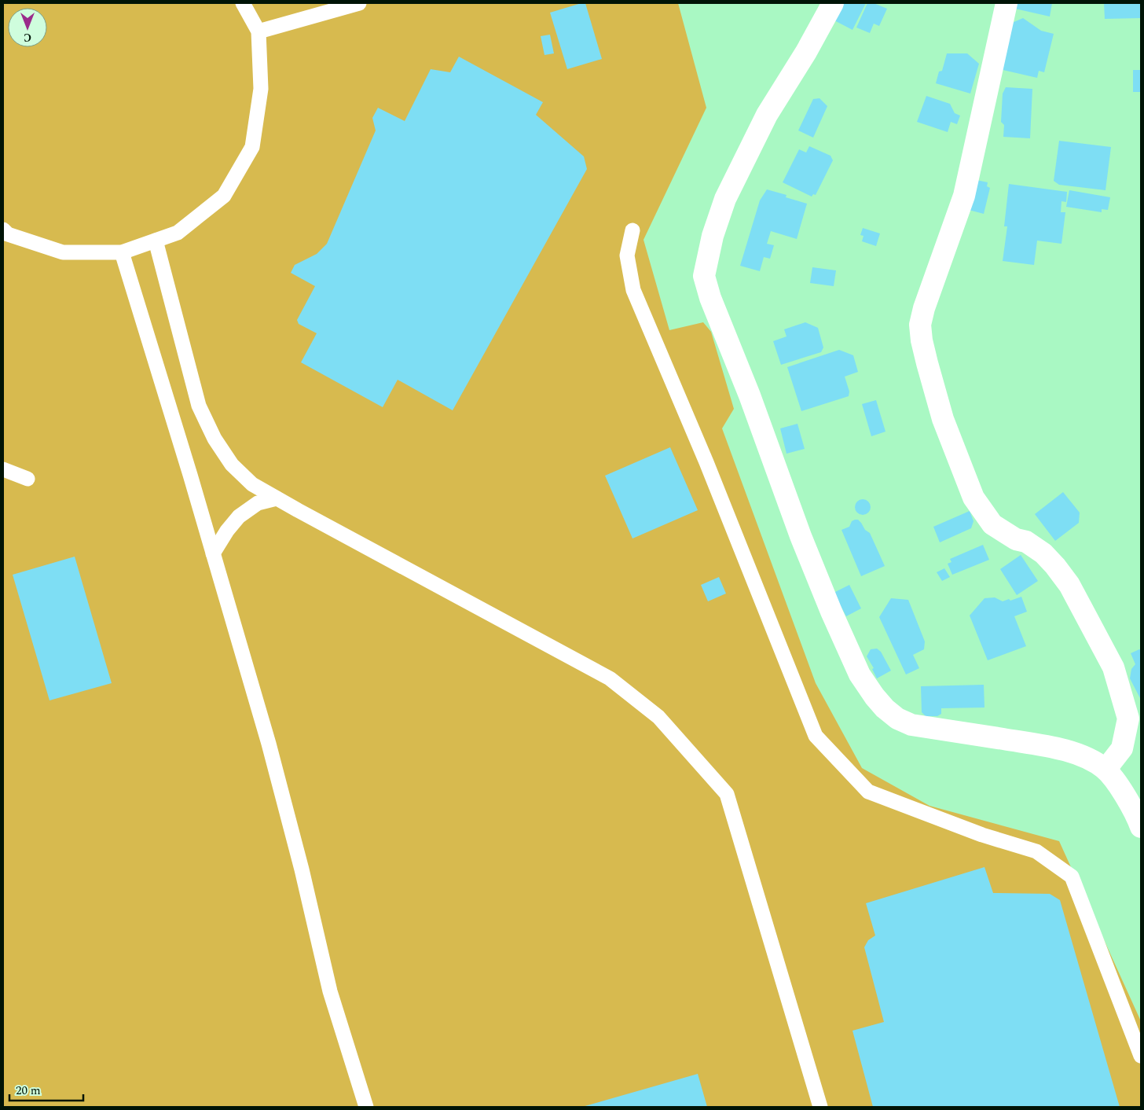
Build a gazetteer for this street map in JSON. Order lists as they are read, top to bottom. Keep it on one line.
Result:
{"scale_bar":"20 m","north":"bottom"}
